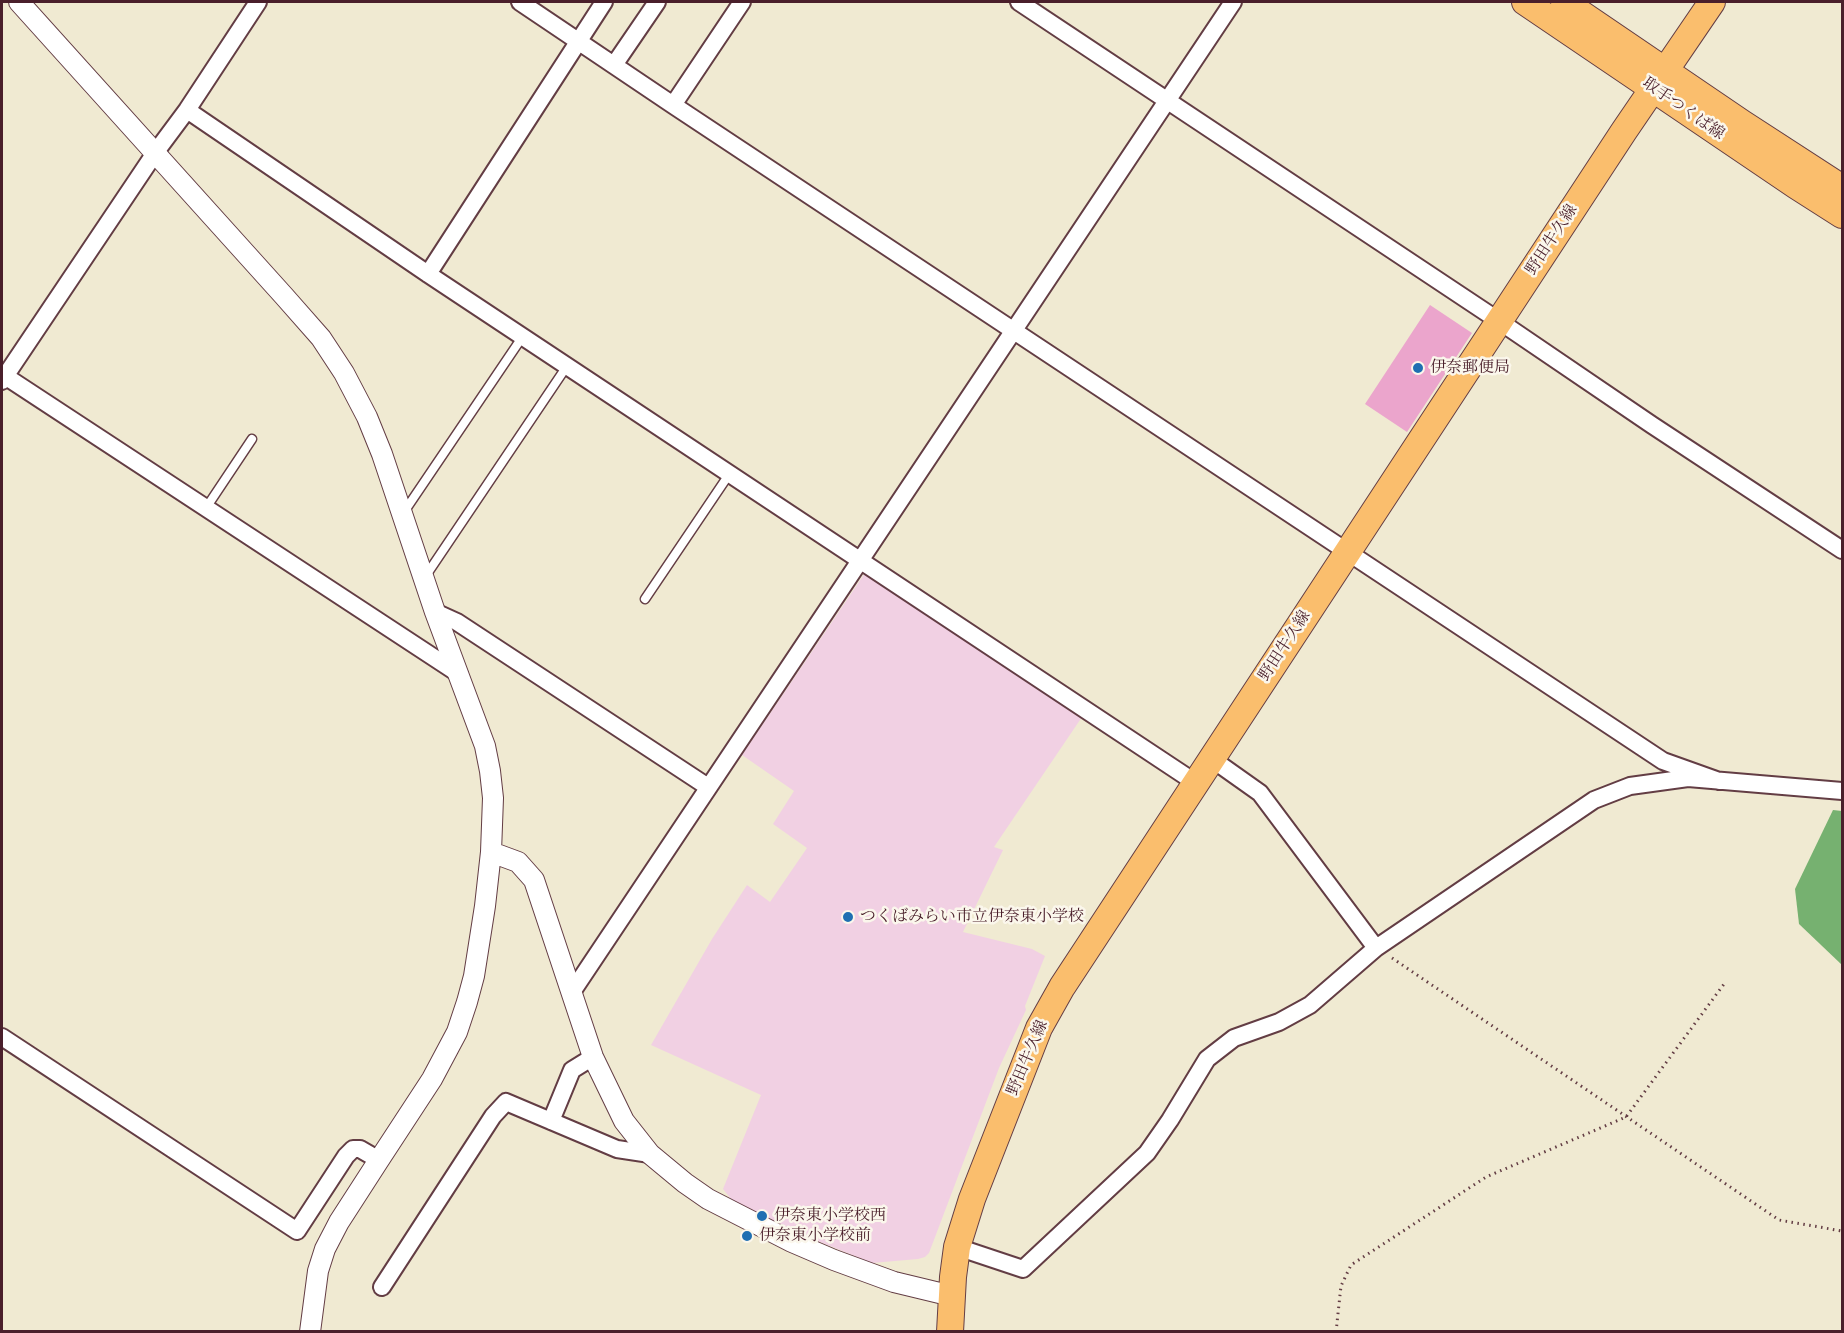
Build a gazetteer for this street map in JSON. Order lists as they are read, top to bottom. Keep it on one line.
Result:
{"streets":{"main road":["取手つくば線","野田牛久線"]},"crossings":[["取手つくば線","野田牛久線"]],"places":["伊奈郵便局","つくばみらい市立伊奈東小学校","伊奈東小学校西","伊奈東小学校前"]}
